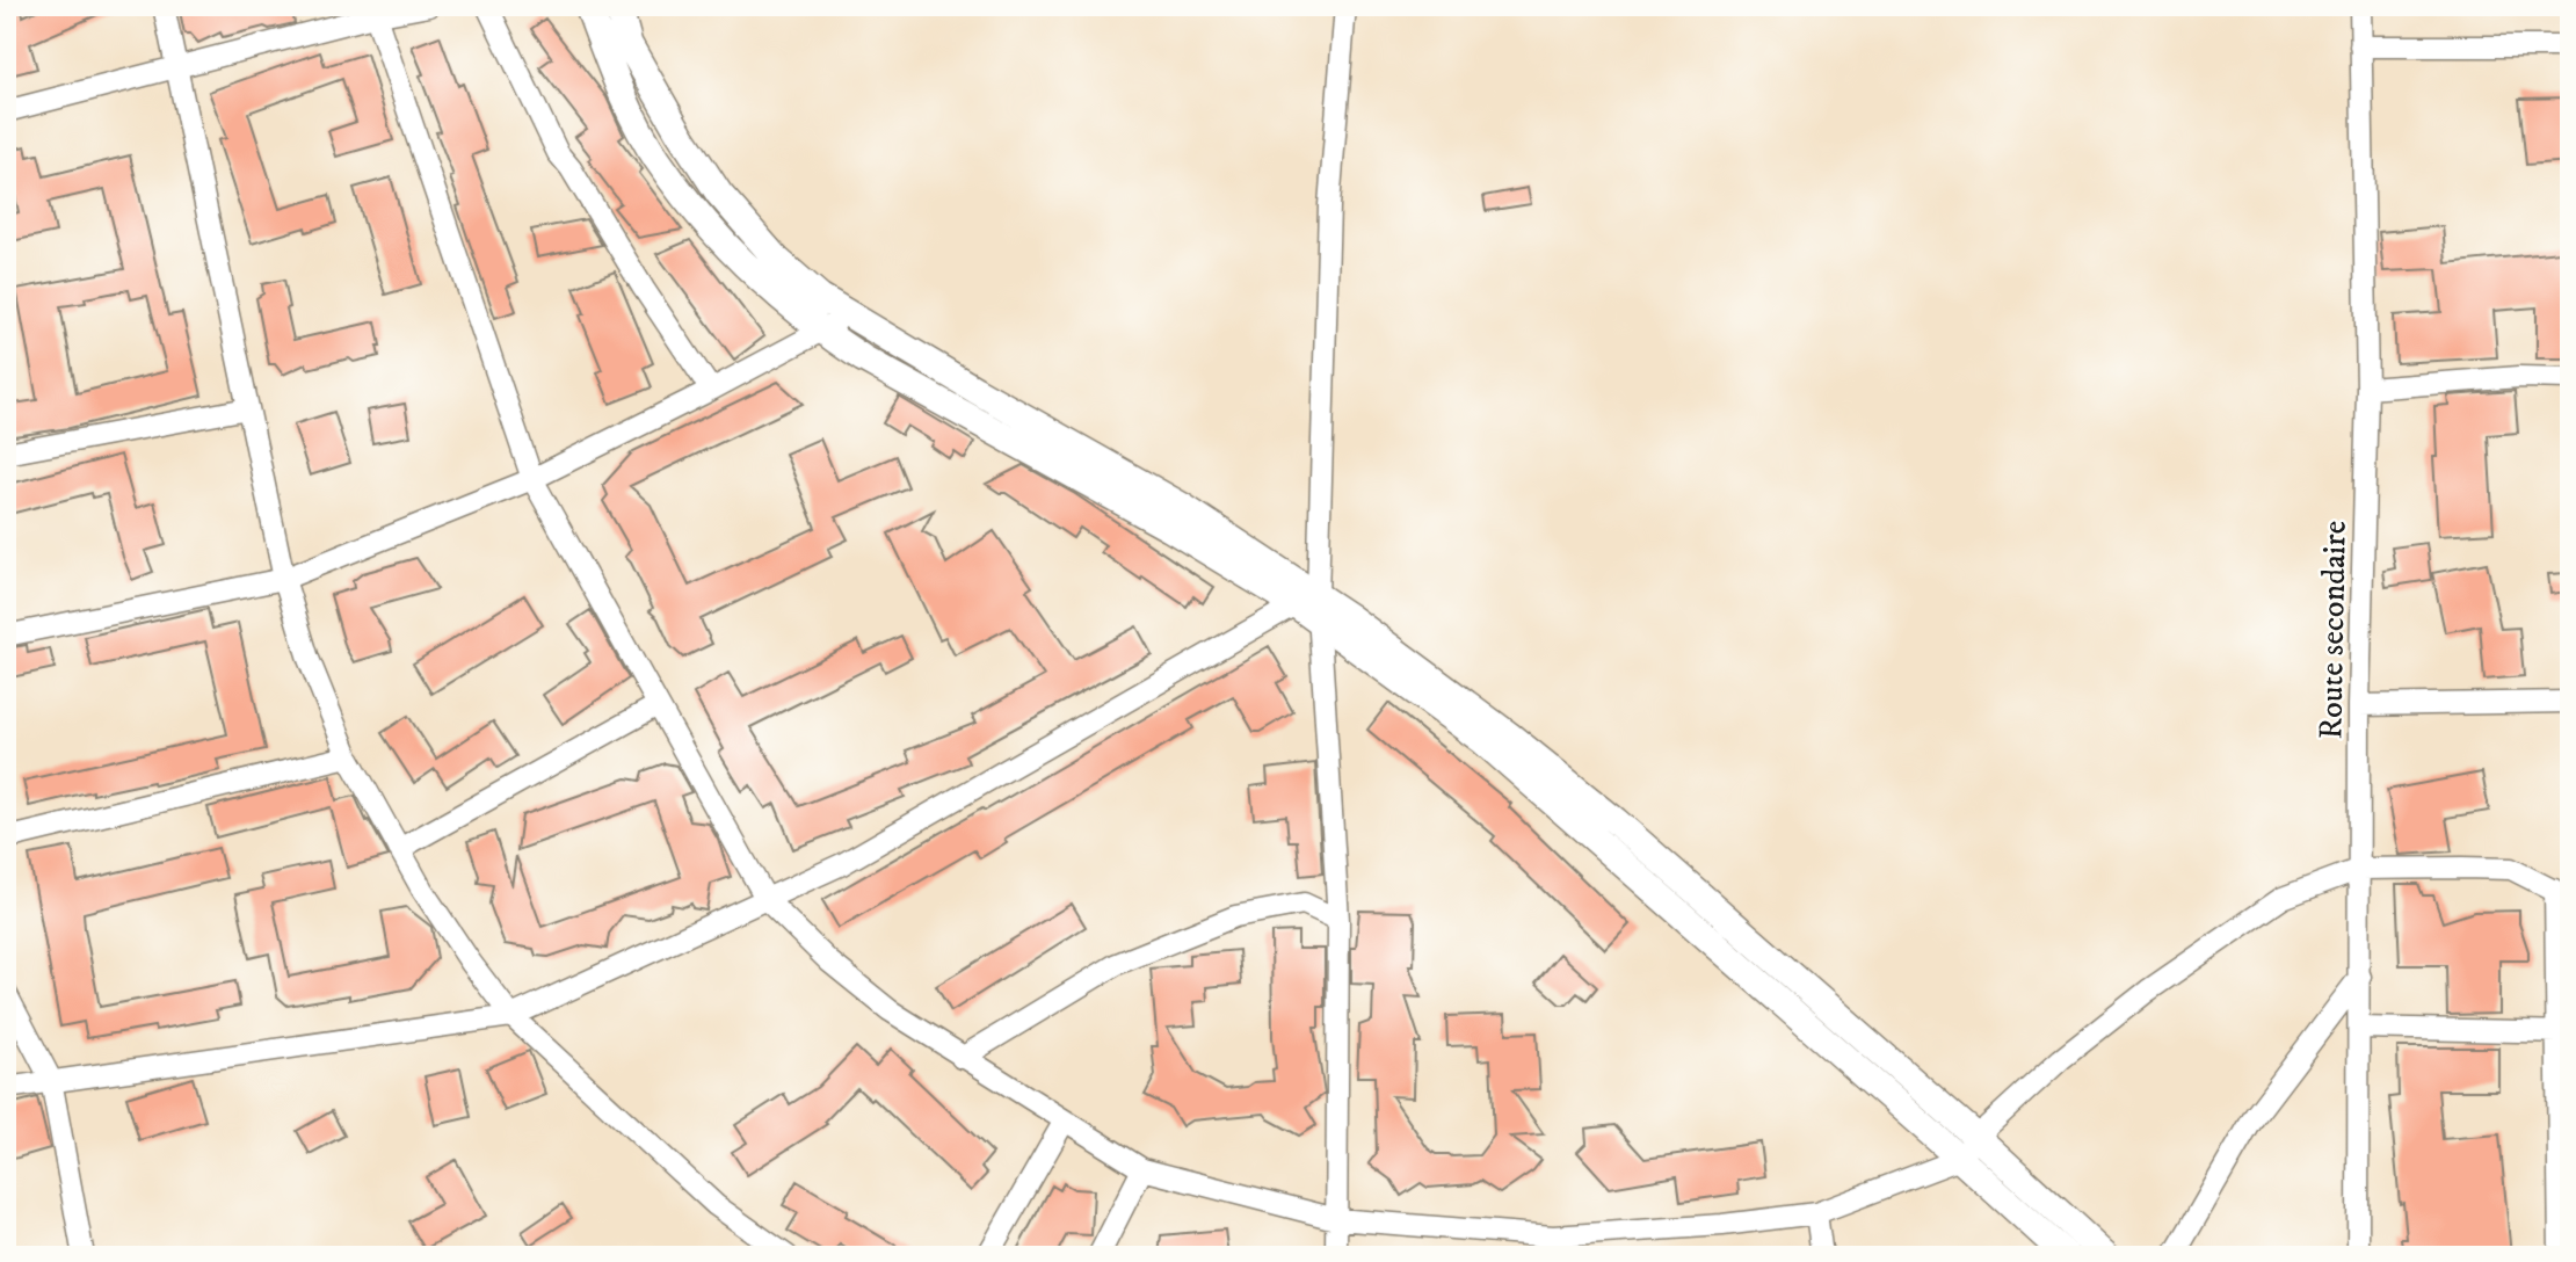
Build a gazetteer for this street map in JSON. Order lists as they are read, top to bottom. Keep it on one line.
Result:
{"streets":{"street":["Route secondaire"]}}
